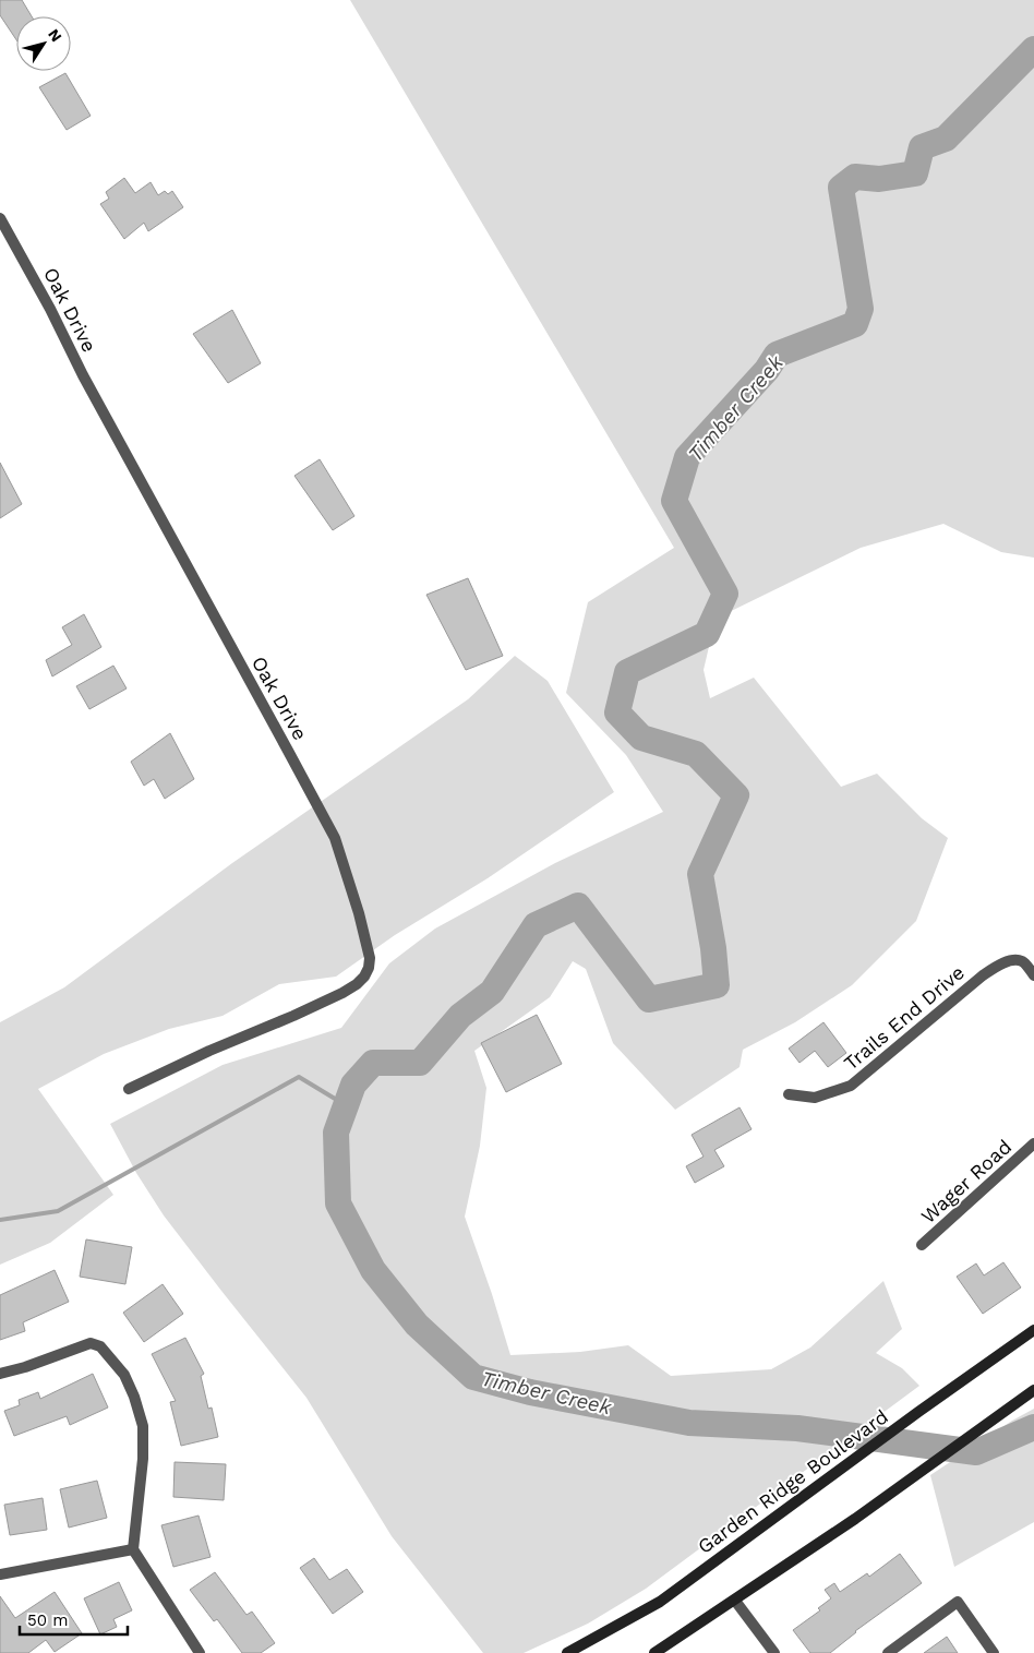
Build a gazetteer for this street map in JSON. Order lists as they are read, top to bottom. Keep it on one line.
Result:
{"streets":{"main road":["Garden Ridge Boulevard"],"street":["Oak Drive","Trails End Drive","Wager Road"]},"water":["Timber Creek"],"scale_bar":"50 m","north":"top right"}
